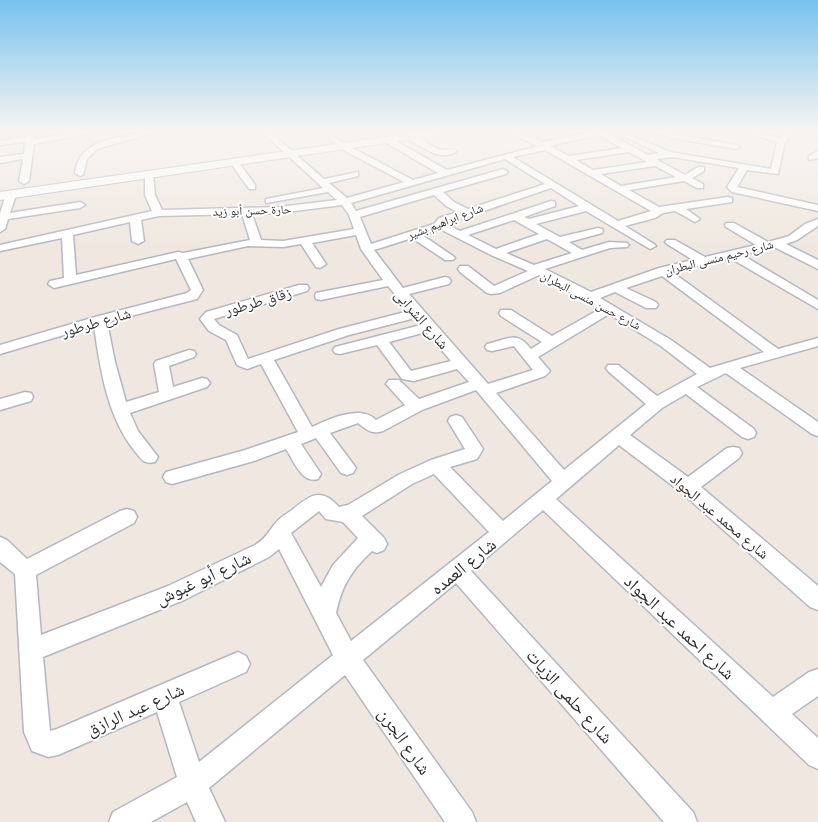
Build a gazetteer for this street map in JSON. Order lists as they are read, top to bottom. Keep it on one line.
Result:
{"streets":{"street":["حارة حسن أبو زيد","شارع ابراهيم بشير","شارع رحيم منسى البطران","شارع حسن منسى البطران","زقاق طرطور","شارع الشرابى","شارع طرطور","شارع محمد عبد الجواد","شارع العمده","شارع أبو غبوش","شارع احمد عبد الجواد","شارع حلمى الزيات","شارع عبد الرازق","شارع الجرن"]},"crossings":[["حارة حسن أبو زيد","شارع الشرابى"],["شارع ابراهيم بشير","شارع حسن منسى البطران"],["شارع ابراهيم بشير","شارع الشرابى"],["شارع رحيم منسى البطران","شارع حسن منسى البطران"],["شارع حسن منسى البطران","شارع العمده"],["زقاق طرطور","شارع الشرابى"],["شارع الشرابى","شارع العمده"],["شارع محمد عبد الجواد","شارع العمده"],["شارع العمده","شارع احمد عبد الجواد"],["شارع العمده","شارع حلمى الزيات"],["شارع العمده","شارع الجرن"],["شارع أبو غبوش","شارع عبد الرازق"],["شارع أبو غبوش","شارع الجرن"]]}
